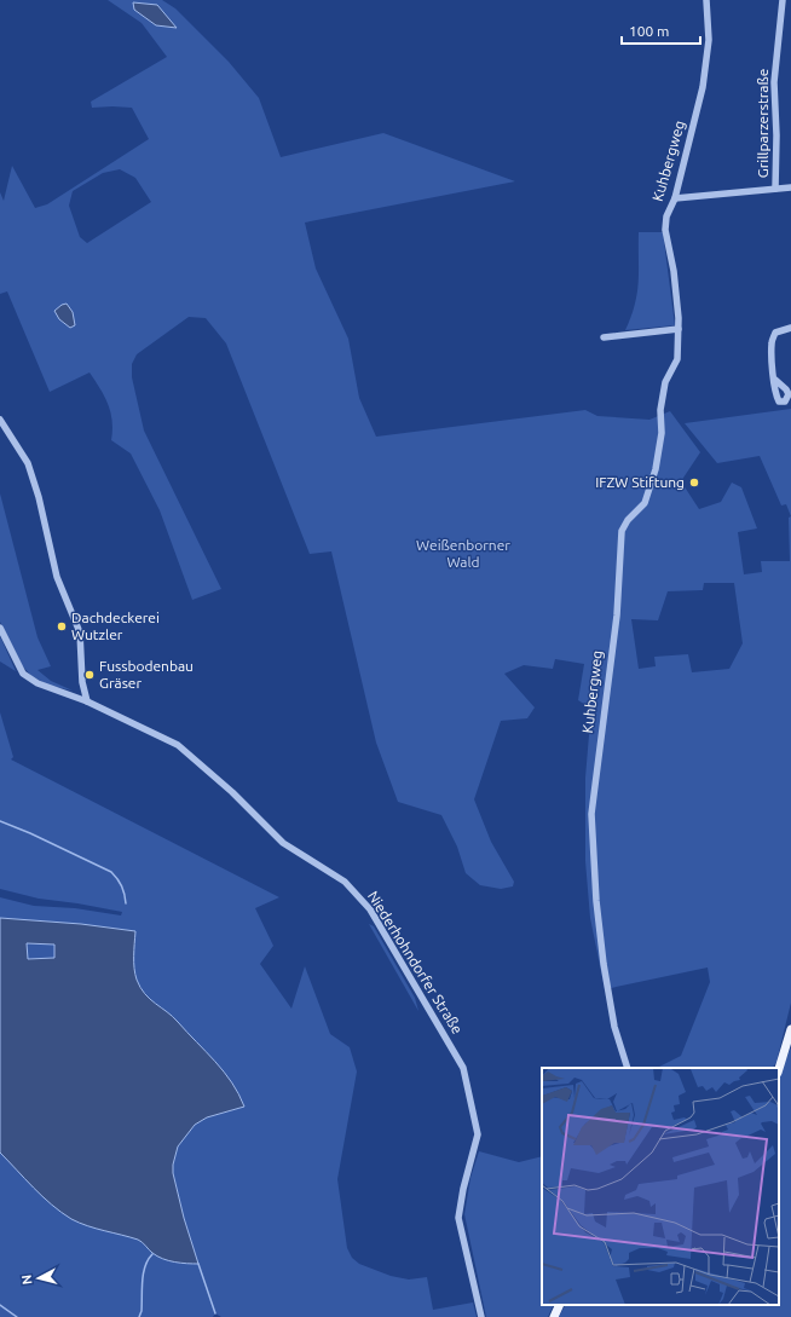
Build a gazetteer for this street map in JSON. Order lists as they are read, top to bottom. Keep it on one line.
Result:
{"streets":{"street":["Grillparzerstraße","Kuhbergweg","Niederhohndorfer Straße"]},"parks":["Weißenborner Wald"],"places":["IFZW Stiftung","Dachdeckerei Wutzler","Fussbodenbau Gräser"],"scale_bar":"100 m","north":"left"}
